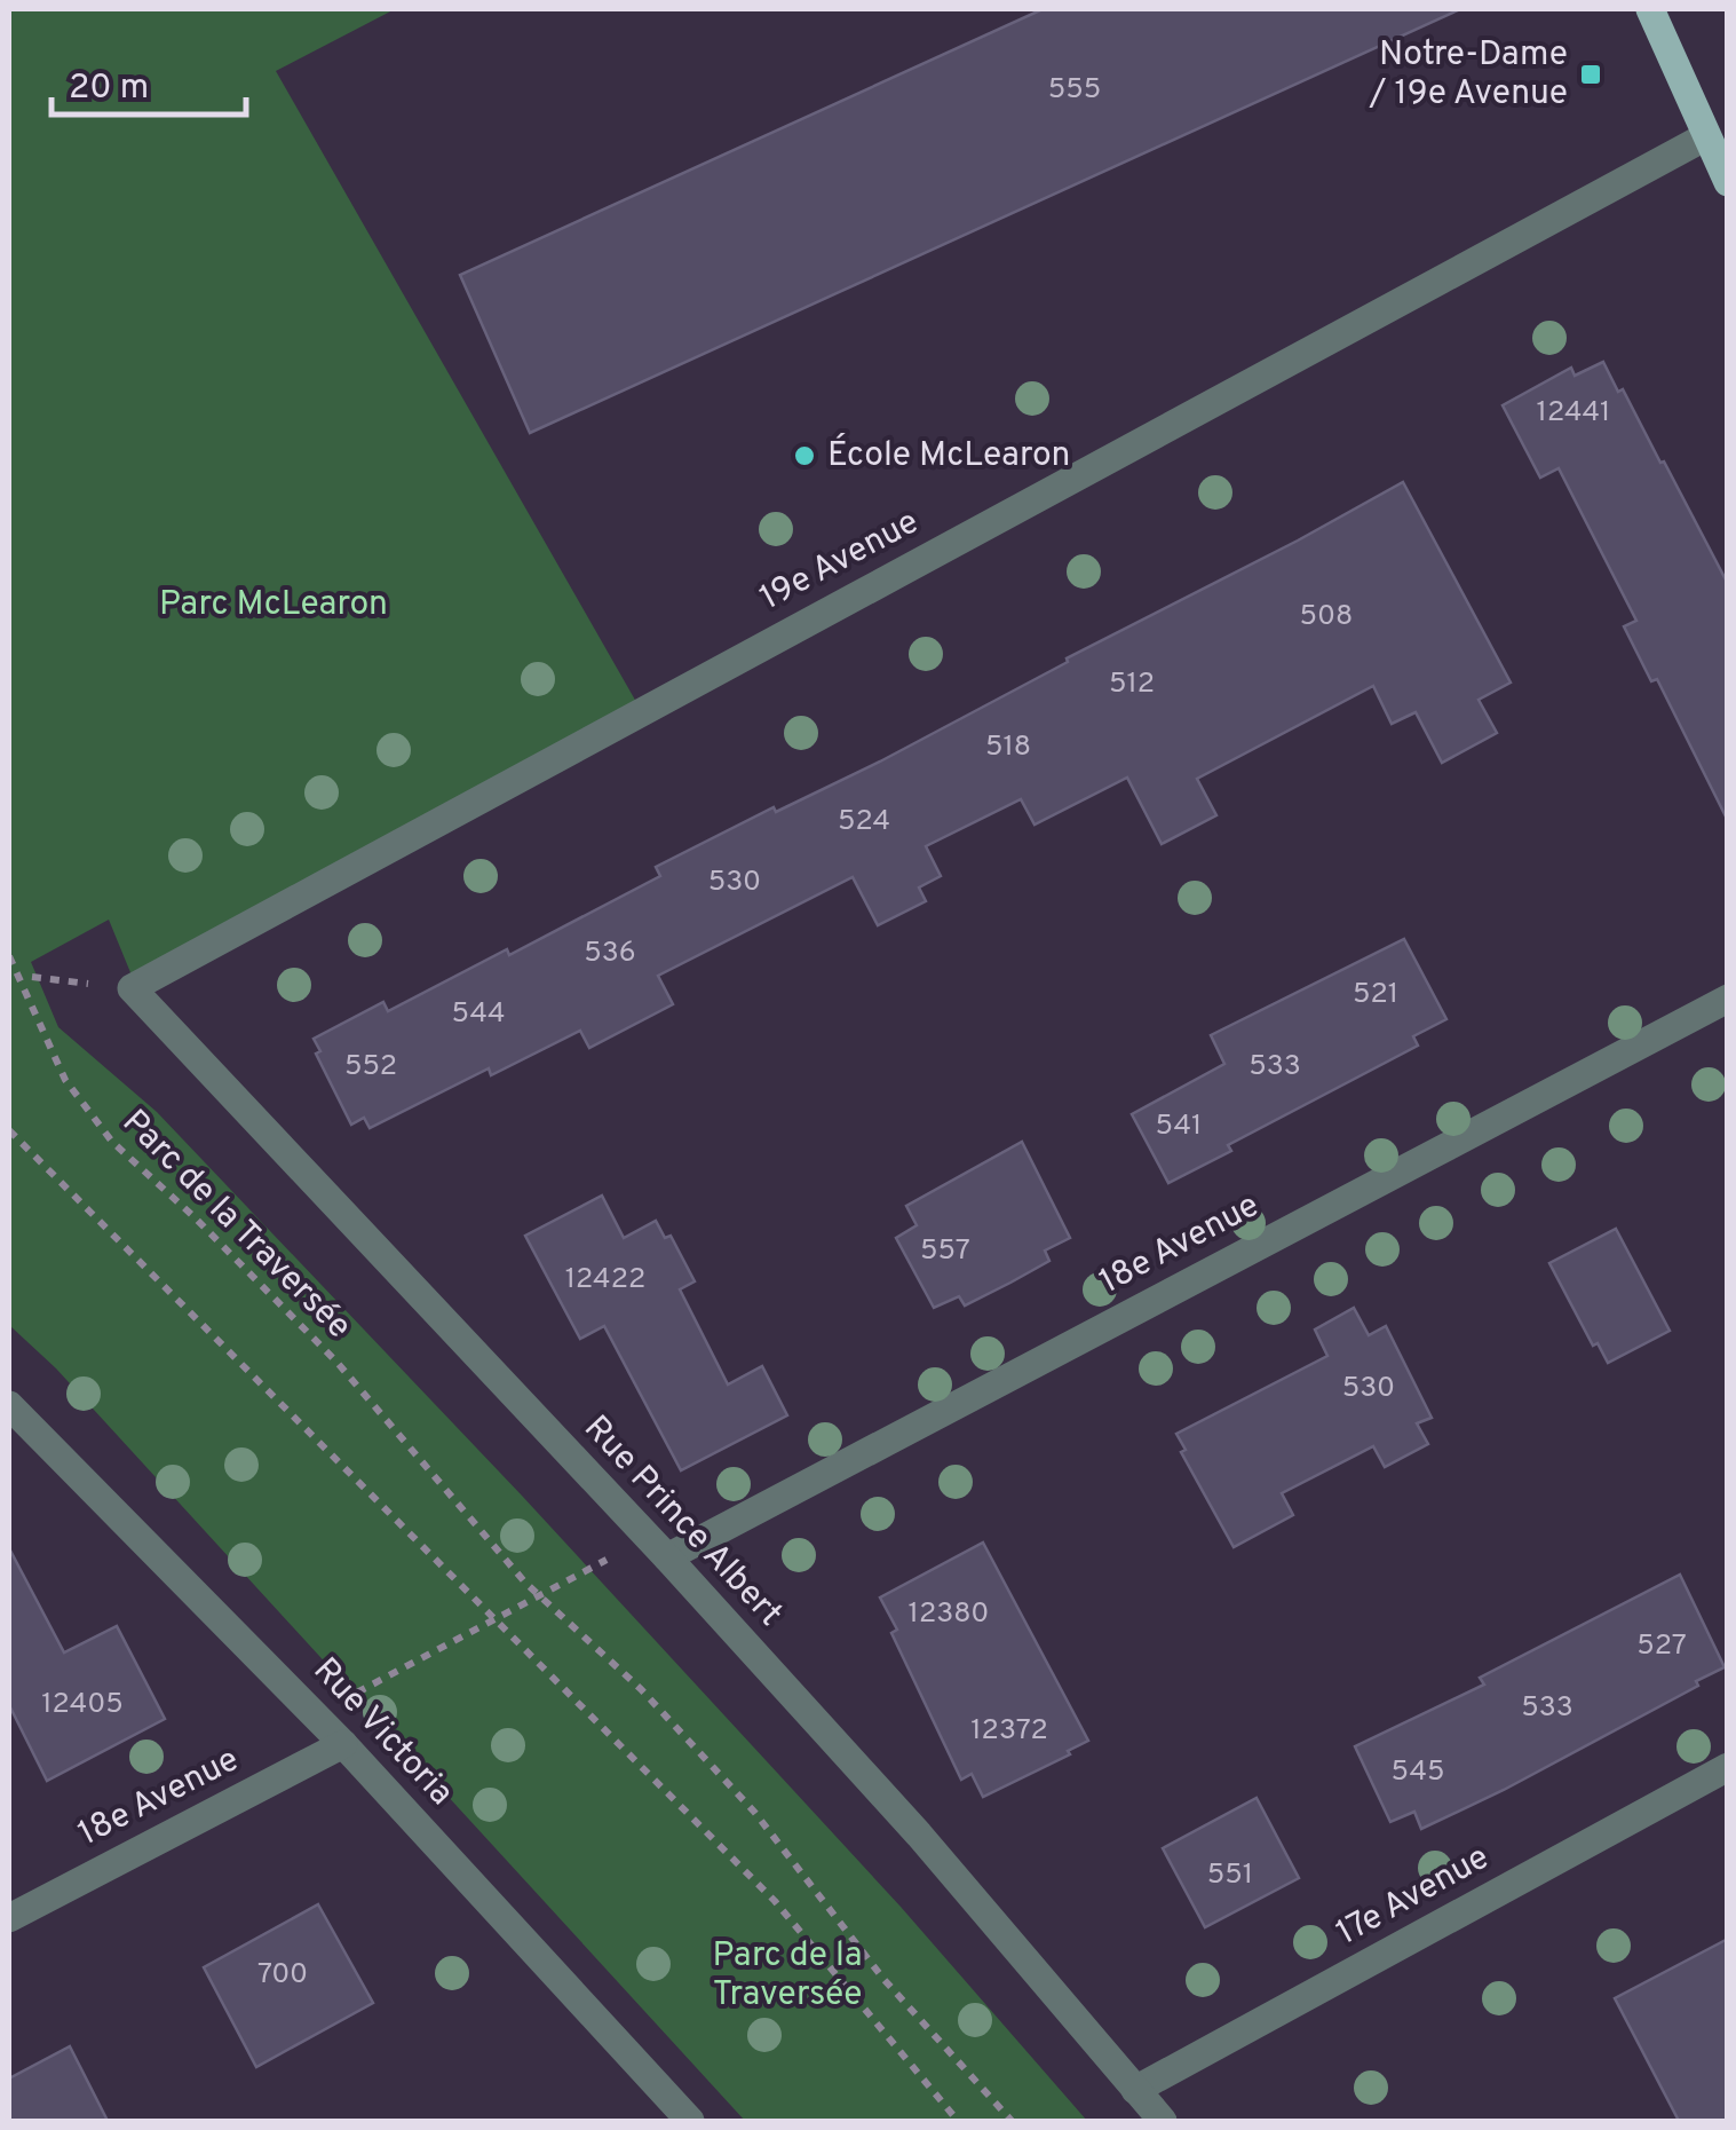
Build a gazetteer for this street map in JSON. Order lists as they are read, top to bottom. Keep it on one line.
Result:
{"streets":{"street":["19e Avenue","18e Avenue","Rue Prince Albert","Rue Victoria","17e Avenue"],"path":["Parc de la Traversée"]},"crossings":[["19e Avenue","Rue Prince Albert"],["18e Avenue","Rue Prince Albert"],["18e Avenue","Rue Victoria"],["Rue Prince Albert","17e Avenue"]],"parks":["Parc McLearon","Parc de la Traversée"],"places":{"transit":["Notre-Dame / 19e Avenue"],"other":["École McLearon"]},"house_numbers":["555","12441","508","512","518","524","530","536","521","544","552","533","541","557","12422","530","12380","527","12405","533","12372","545","551","700"],"scale_bar":"20 m"}
